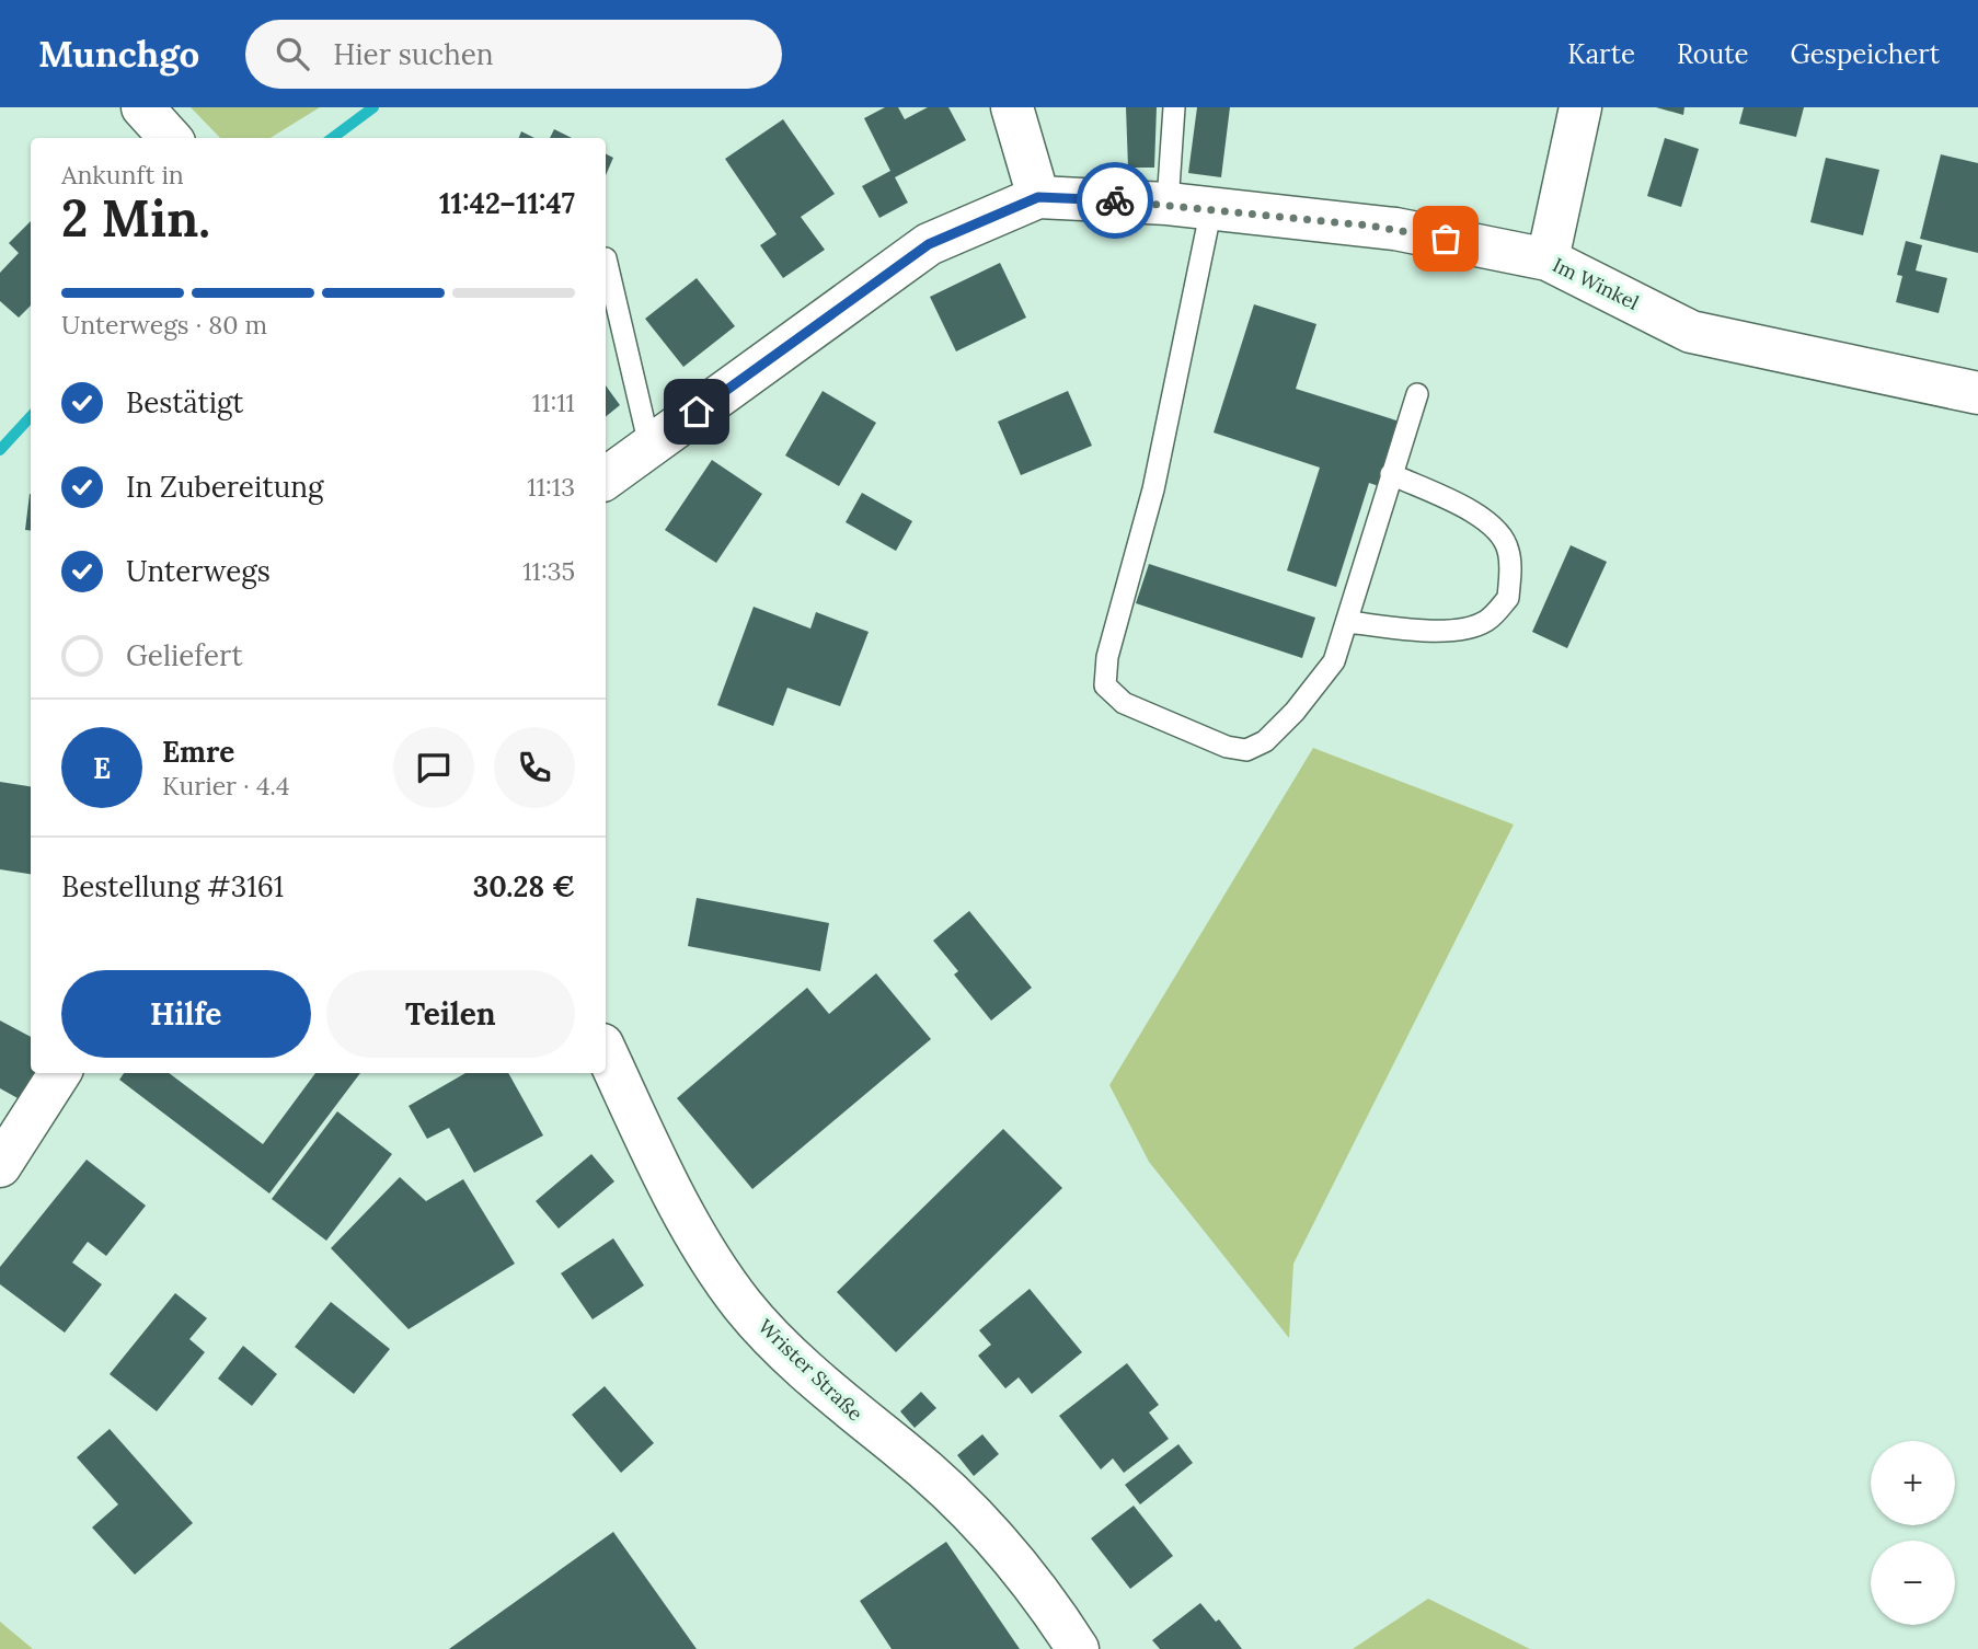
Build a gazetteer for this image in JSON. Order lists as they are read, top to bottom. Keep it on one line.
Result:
{"streets":{"street":["Im Winkel","Wrister Straße"]},"page":{"header":"Munchgo","search":"Hier suchen","nav":["Karte","Route","Gespeichert"],"heading":["2 Min.","Ankunft in","11:42–11:47"],"panel":["Emre","Kurier · 4.4","Bestellung #3161","30.28 €"],"bar":"Unterwegs · 80 m","list":[["Bestätigt","11:11"],["In Zubereitung","11:13"],["Unterwegs","11:35"],"Geliefert"],"round":"E","buttons":["Hilfe","Teilen"],"map_buttons":["+","−"]}}
